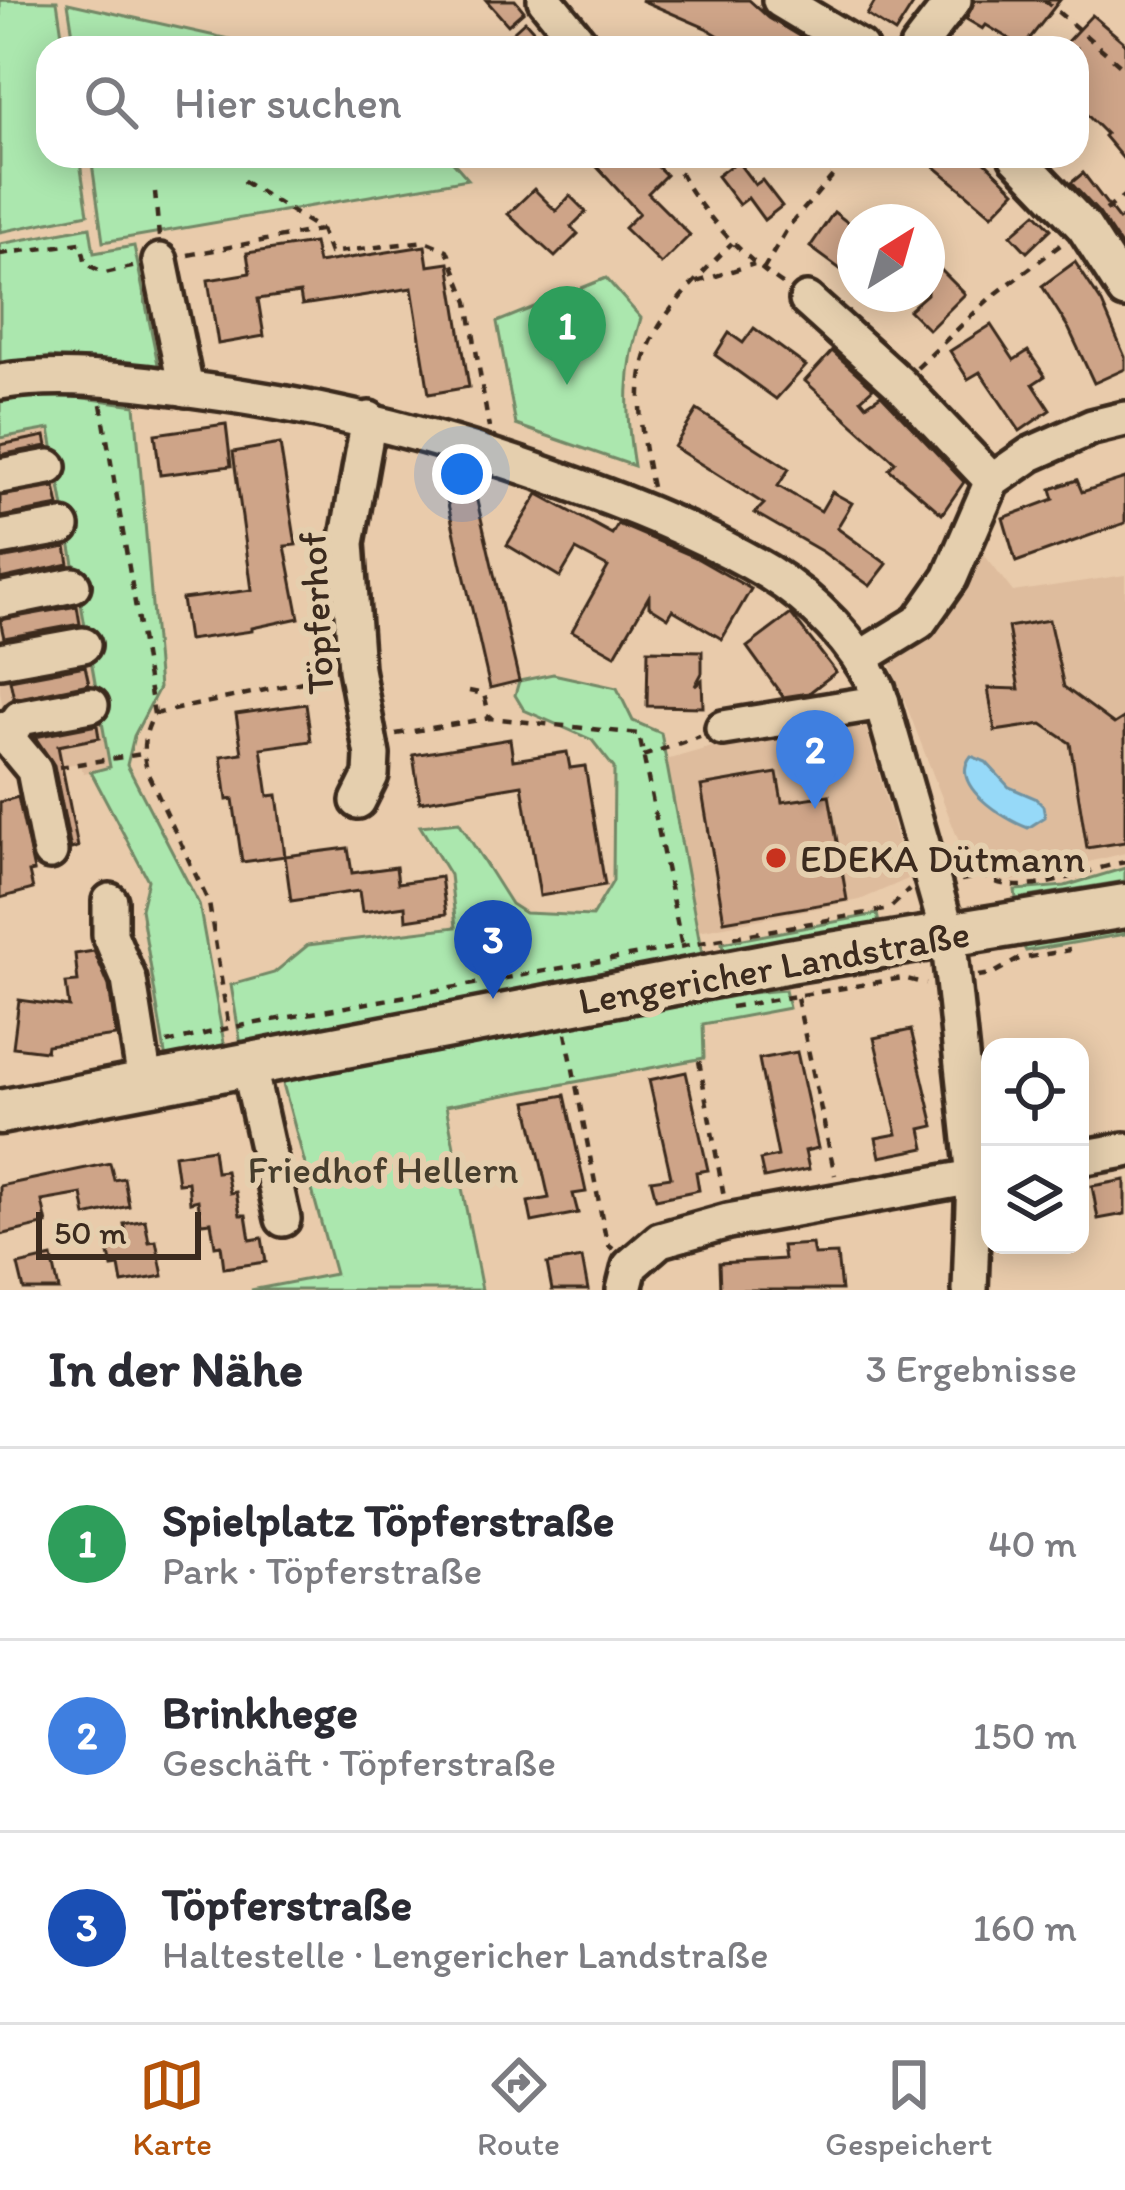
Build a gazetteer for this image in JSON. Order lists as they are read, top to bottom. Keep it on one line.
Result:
{"streets":{"main road":["Lengericher Landstraße"],"street":["Töpferhof"]},"parks":["Friedhof Hellern"],"places":["EDEKA Dütmann"],"scale_bar":"50 m","north":"top right","page":{"search":"Hier suchen","pins":["1","2","3"],"scale":"50 m","heading":["In der Nähe","3 Ergebnisse"],"list":[{"mark":"1","name":"Spielplatz Töpferstraße","note":"Park · Töpferstraße","value":"40 m"},{"mark":"2","name":"Brinkhege","note":"Geschäft · Töpferstraße","value":"150 m"},{"mark":"3","name":"Töpferstraße","note":"Haltestelle · Lengericher Landstraße","value":"160 m"}],"nav":["Karte","Route","Gespeichert"]}}
